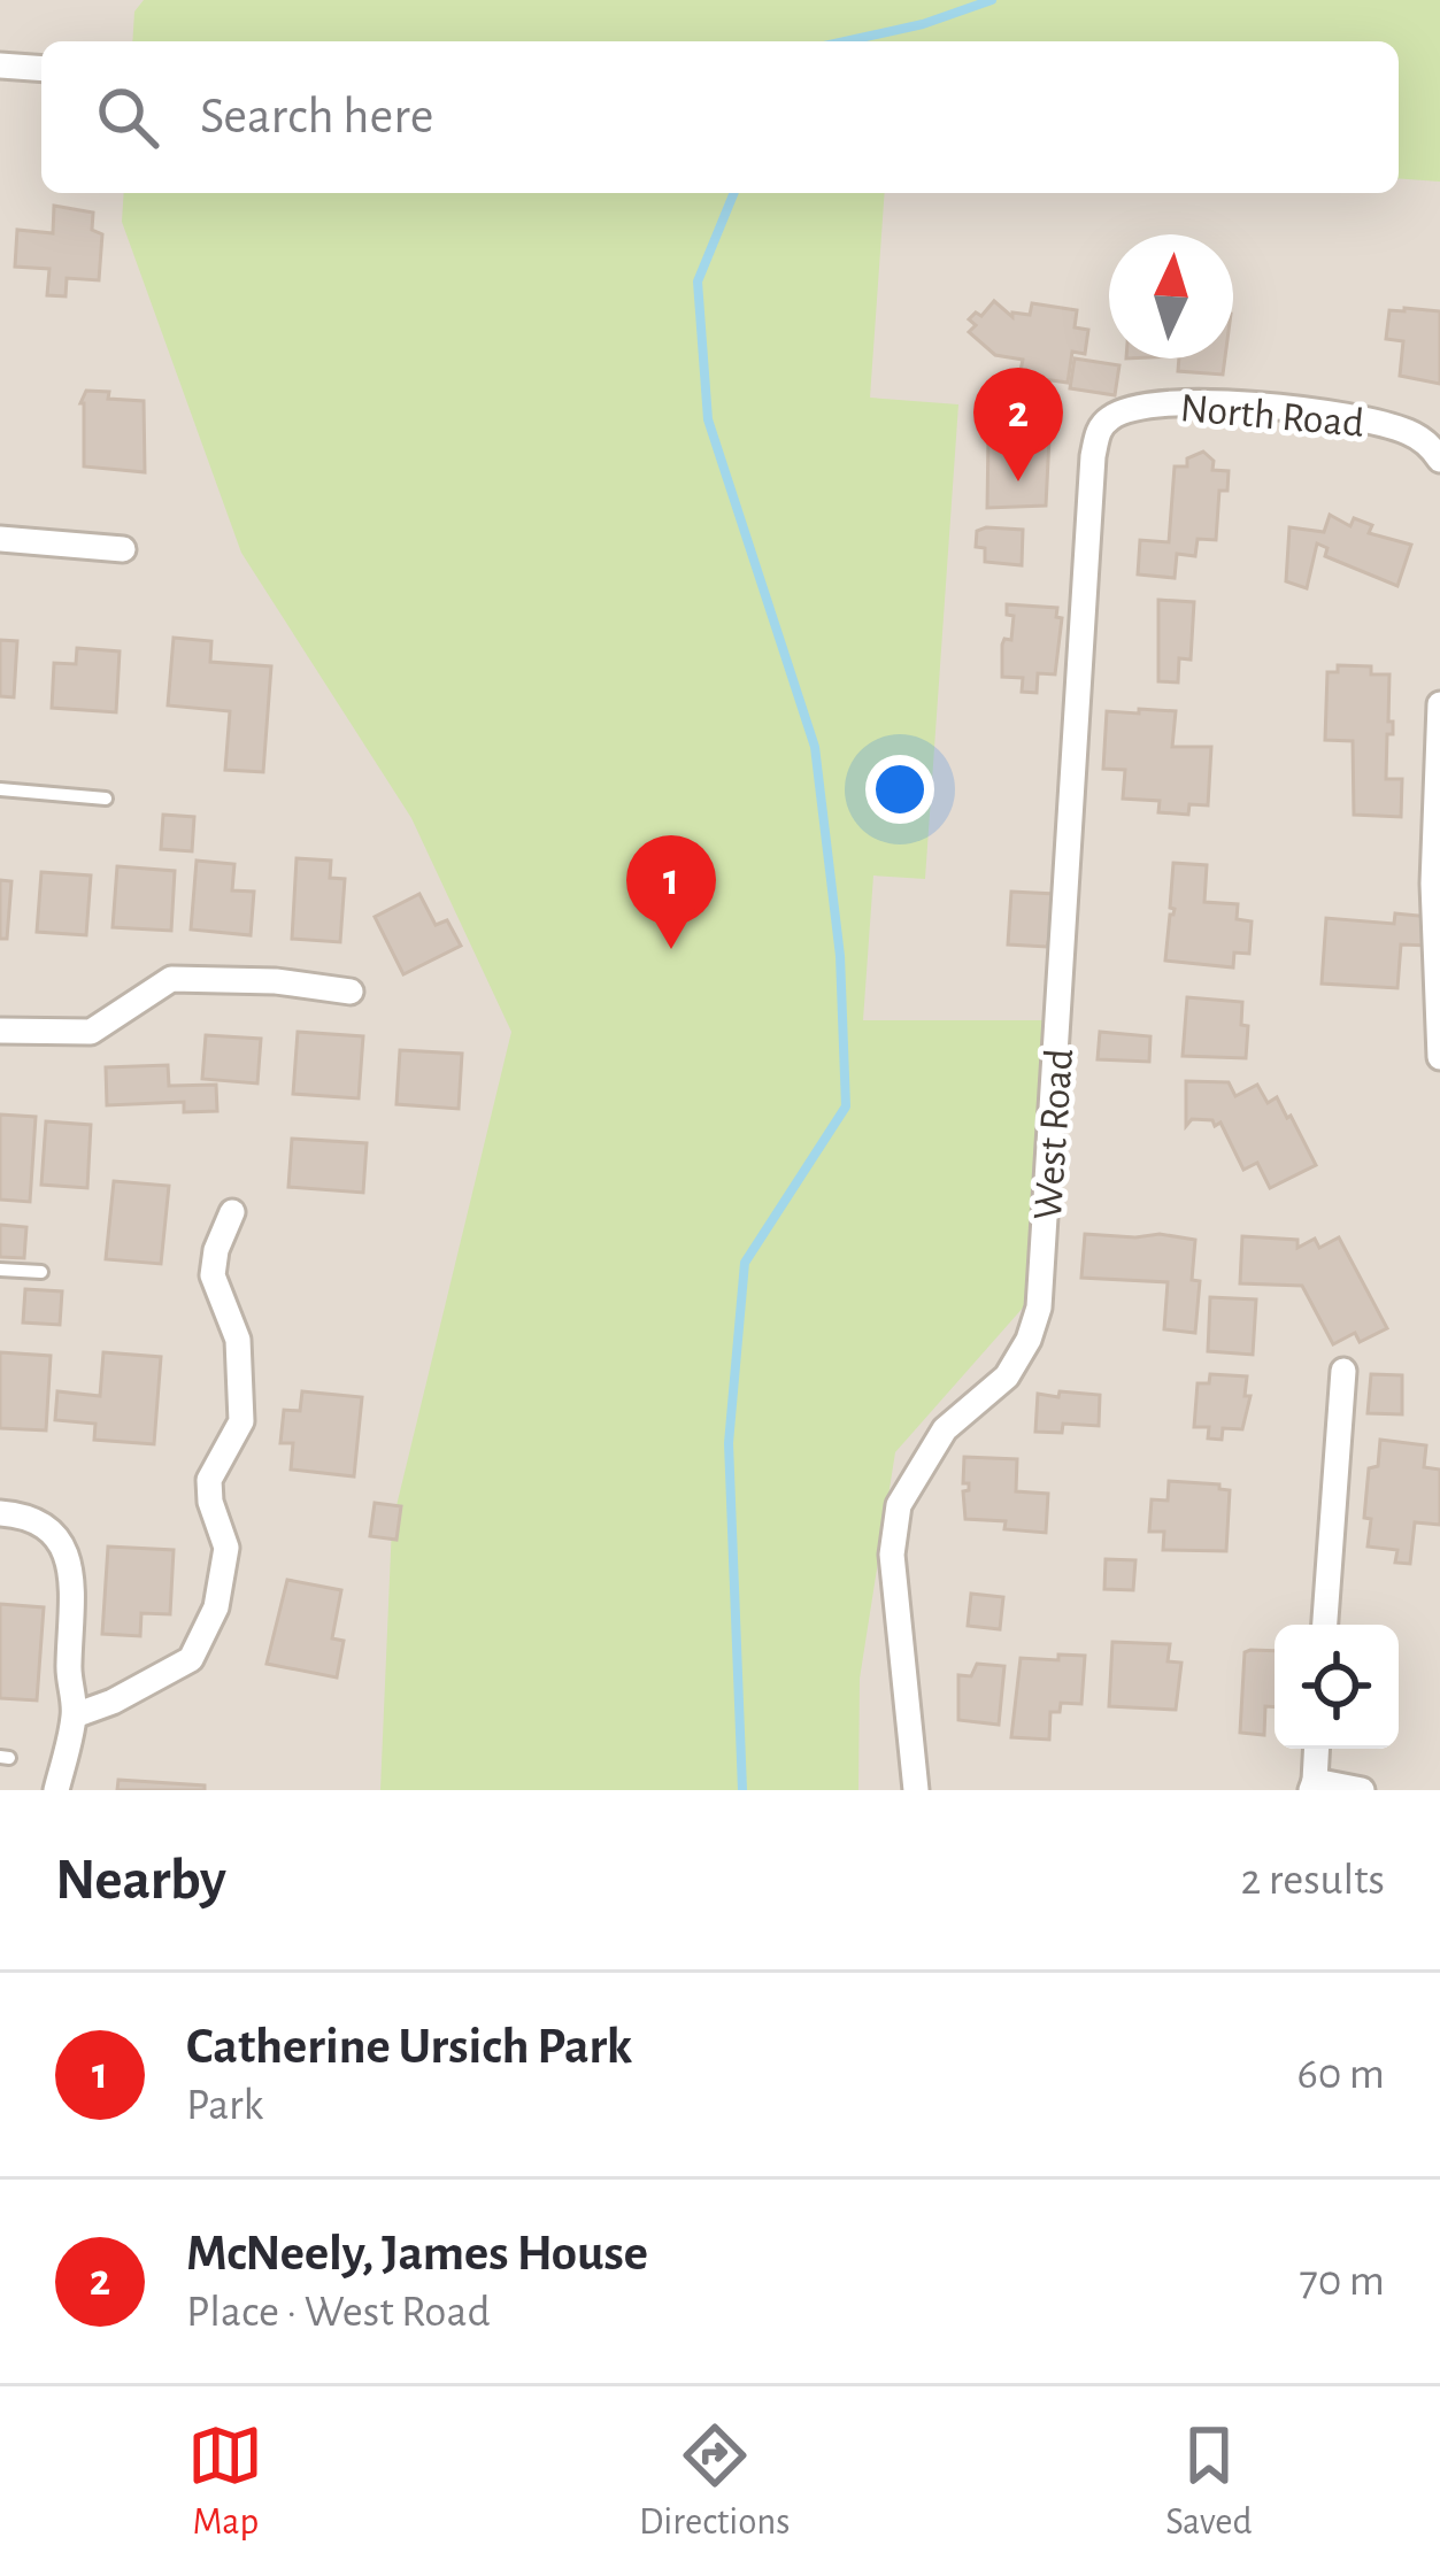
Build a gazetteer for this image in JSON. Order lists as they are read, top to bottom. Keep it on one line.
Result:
{"streets":{"street":["North Road","West Road"]},"crossings":[["North Road","West Road"]],"north":"top","page":{"search":"Search here","pins":["2","1"],"heading":["Nearby","2 results"],"list":[{"mark":"1","name":"Catherine Ursich Park","note":"Park","value":"60 m"},{"mark":"2","name":"McNeely, James House","note":"Place · West Road","value":"70 m"}],"nav":["Map","Directions","Saved"]}}
